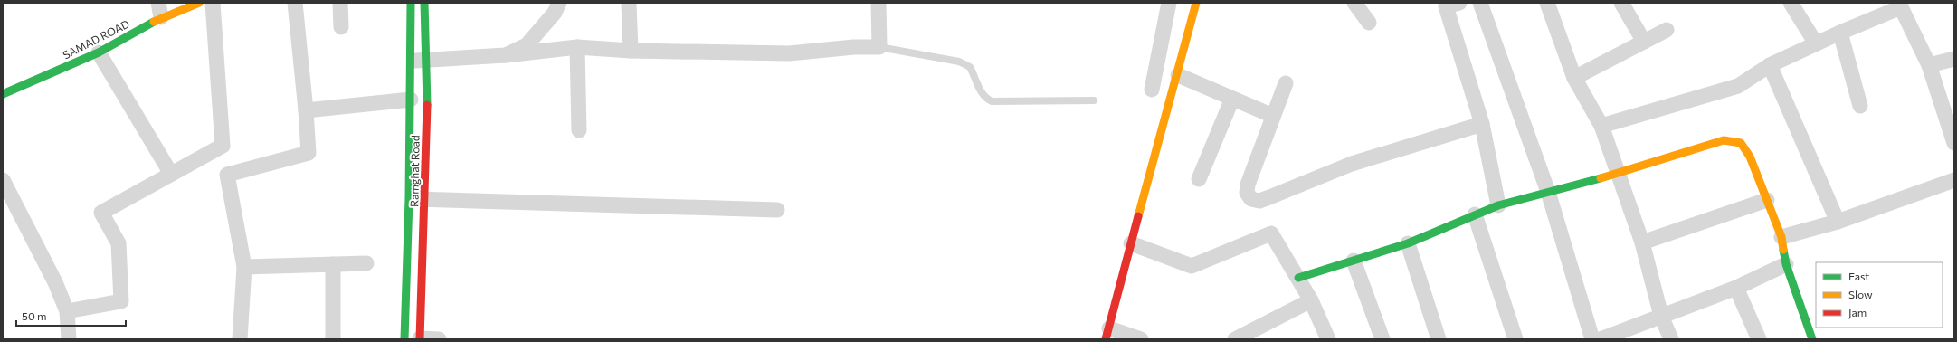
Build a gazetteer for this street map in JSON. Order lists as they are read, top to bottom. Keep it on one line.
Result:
{"streets":{"street":["SAMAD ROAD","Ramghat Road"]},"legend":["Fast","Slow","Jam"],"scale_bar":"50 m"}
